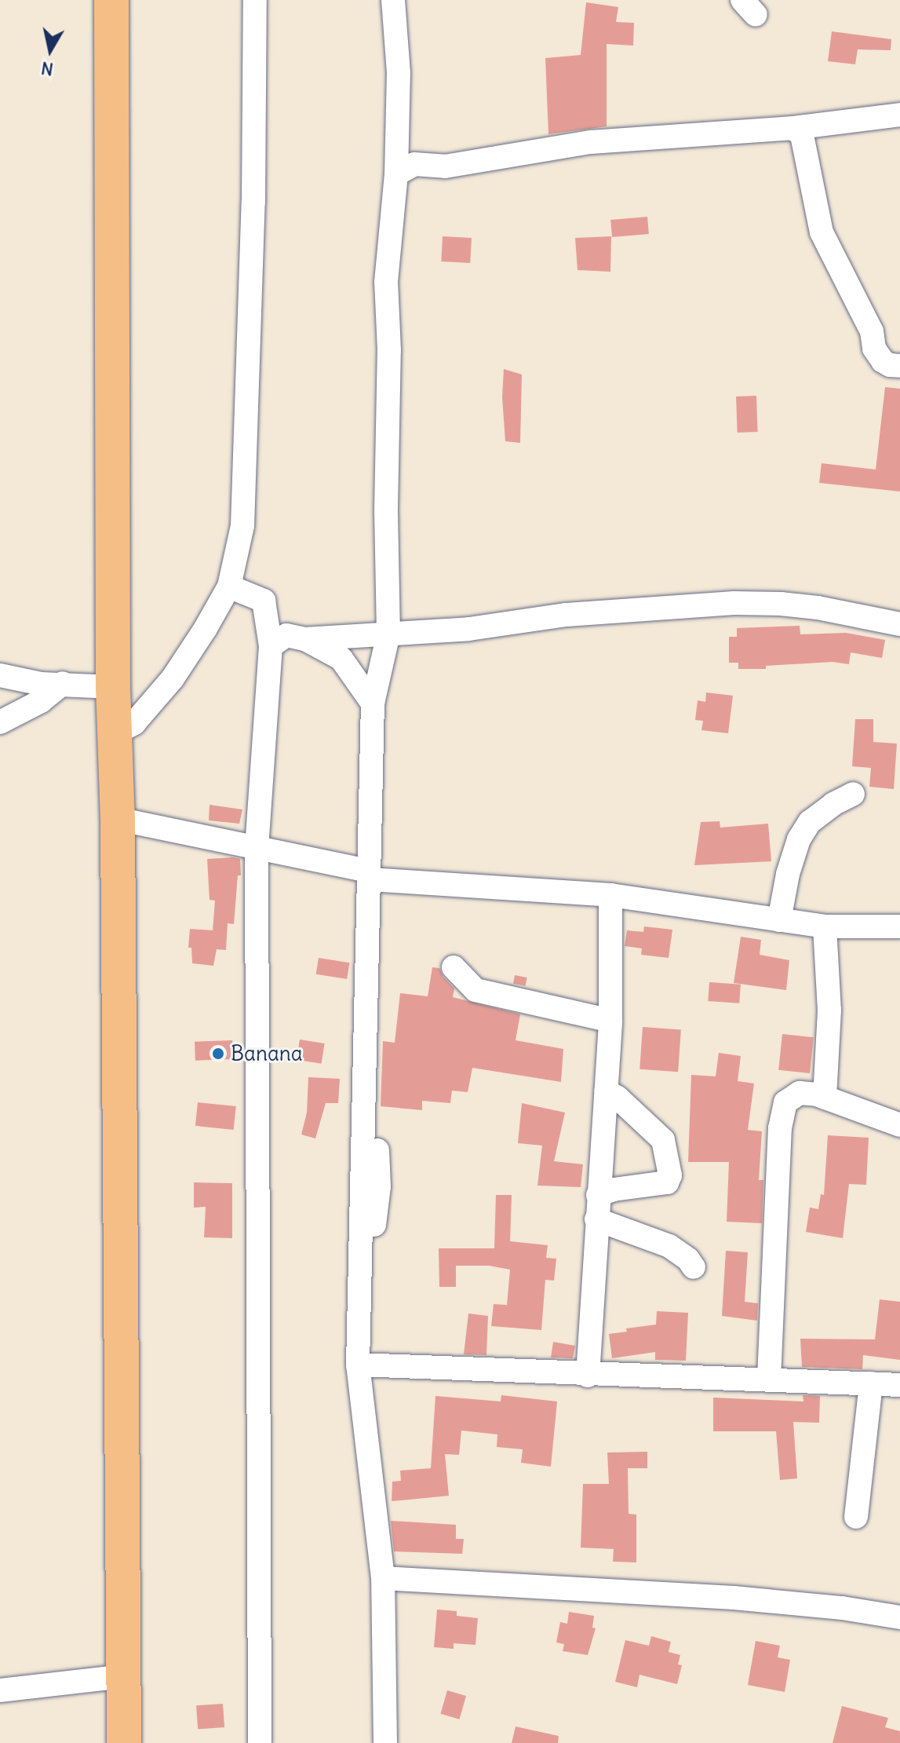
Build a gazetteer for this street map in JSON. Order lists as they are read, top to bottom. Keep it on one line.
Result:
{"places":["Banana"],"north":"bottom"}
